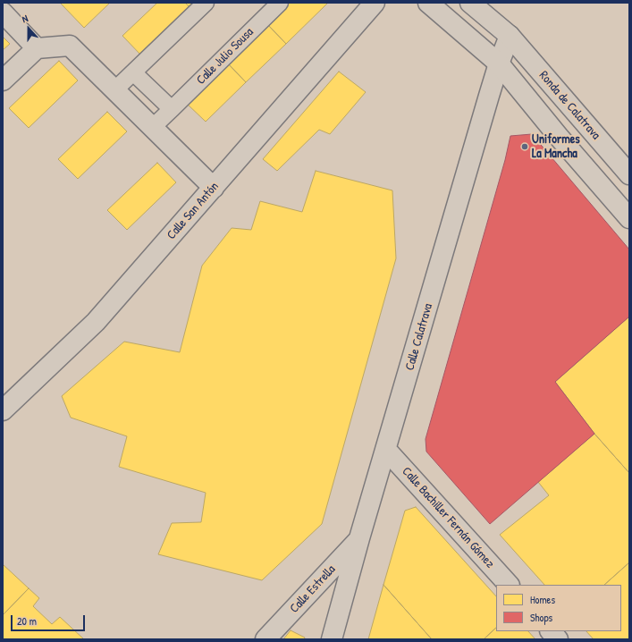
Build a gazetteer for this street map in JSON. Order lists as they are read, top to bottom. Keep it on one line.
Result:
{"streets":{"main road":["Ronda de Calatrava","Calle San Antón","Calle Calatrava","Calle Bachiller Fernán Gómez","Calle Estrella"],"street":["Calle Julio Sousa"]},"crossings":[["Ronda de Calatrava","Calle Calatrava"],["Calle Calatrava","Calle Bachiller Fernán Gómez"],["Calle Calatrava","Calle Estrella"]],"places":["Uniformes La Mancha"],"legend":["Homes","Shops"],"scale_bar":"20 m","north":"top"}
